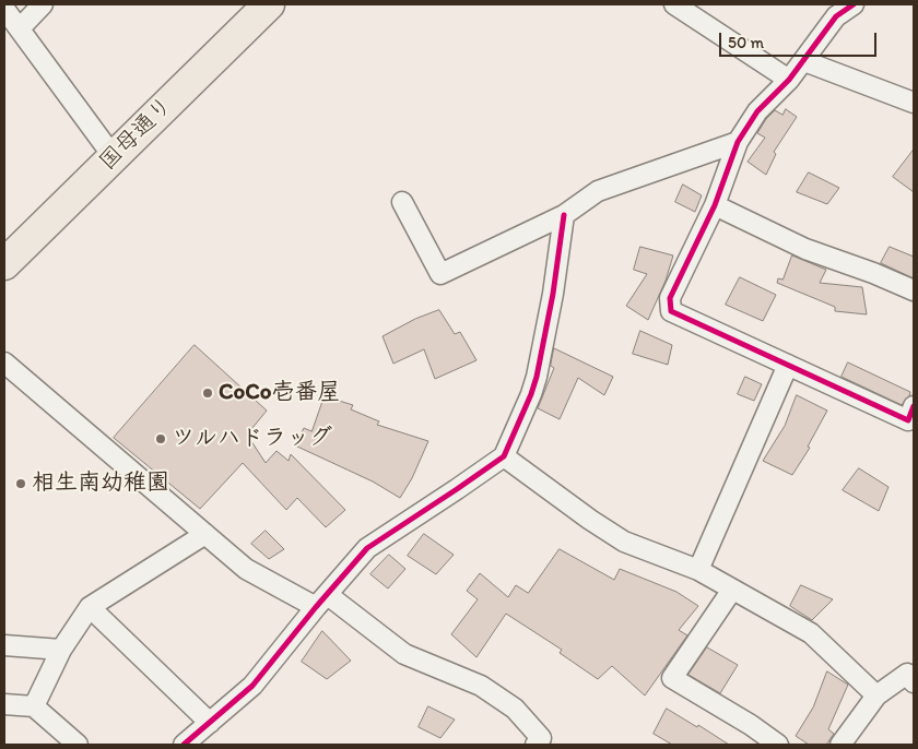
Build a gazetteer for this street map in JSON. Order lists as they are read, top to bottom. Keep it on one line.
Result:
{"streets":{"main road":["国母通り"]},"places":["CoCo壱番屋","ツルハドラッグ","相生南幼稚園"],"scale_bar":"50 m"}
